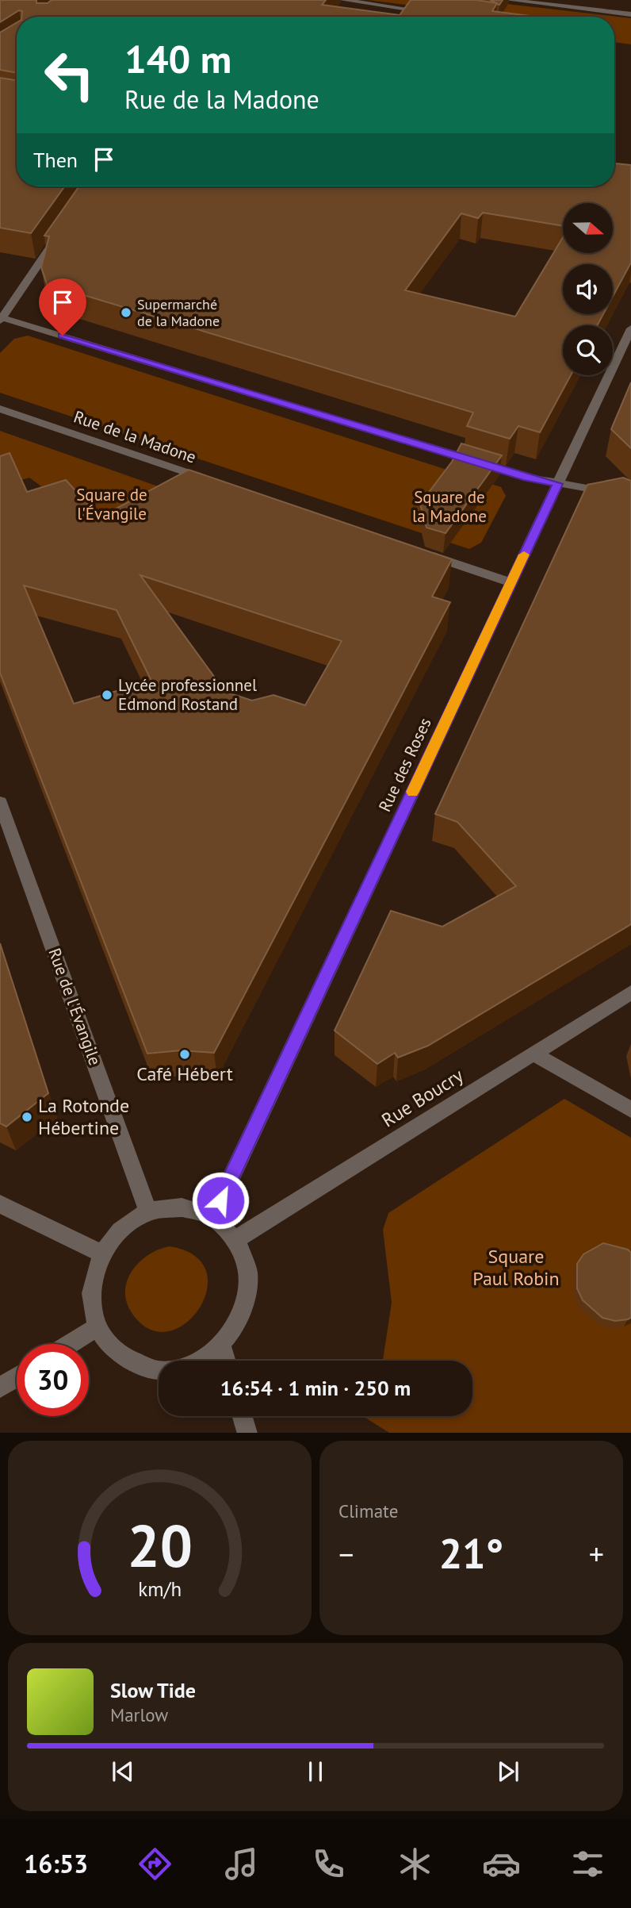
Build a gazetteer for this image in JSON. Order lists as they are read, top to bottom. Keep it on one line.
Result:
{"streets":{"street":["Rue de la Madone","Rue des Roses","Rue de l'Évangile","Rue Boucry"]},"crossings":[["Rue des Roses","Rue de l'Évangile"],["Rue des Roses","Rue Boucry"],["Rue de l'Évangile","Rue Boucry"]],"parks":["Square de l'Évangile","Square de la Madone","Square Paul Robin"],"places":["Supermarché de la Madone","Lycée professionnel Edmond Rostand","Café Hébert","La Rotonde Hébertine"],"north":"right","page":{"turn":["140 m","Rue de la Madone"],"then":"Then","limit":"30","trip":"16:54 · 1 min · 250 m","tile":"Climate","heat":["−","21°","+"],"song":["Slow Tide","Marlow"],"tabs":"16:53","gauge":["20","km/h"]}}
